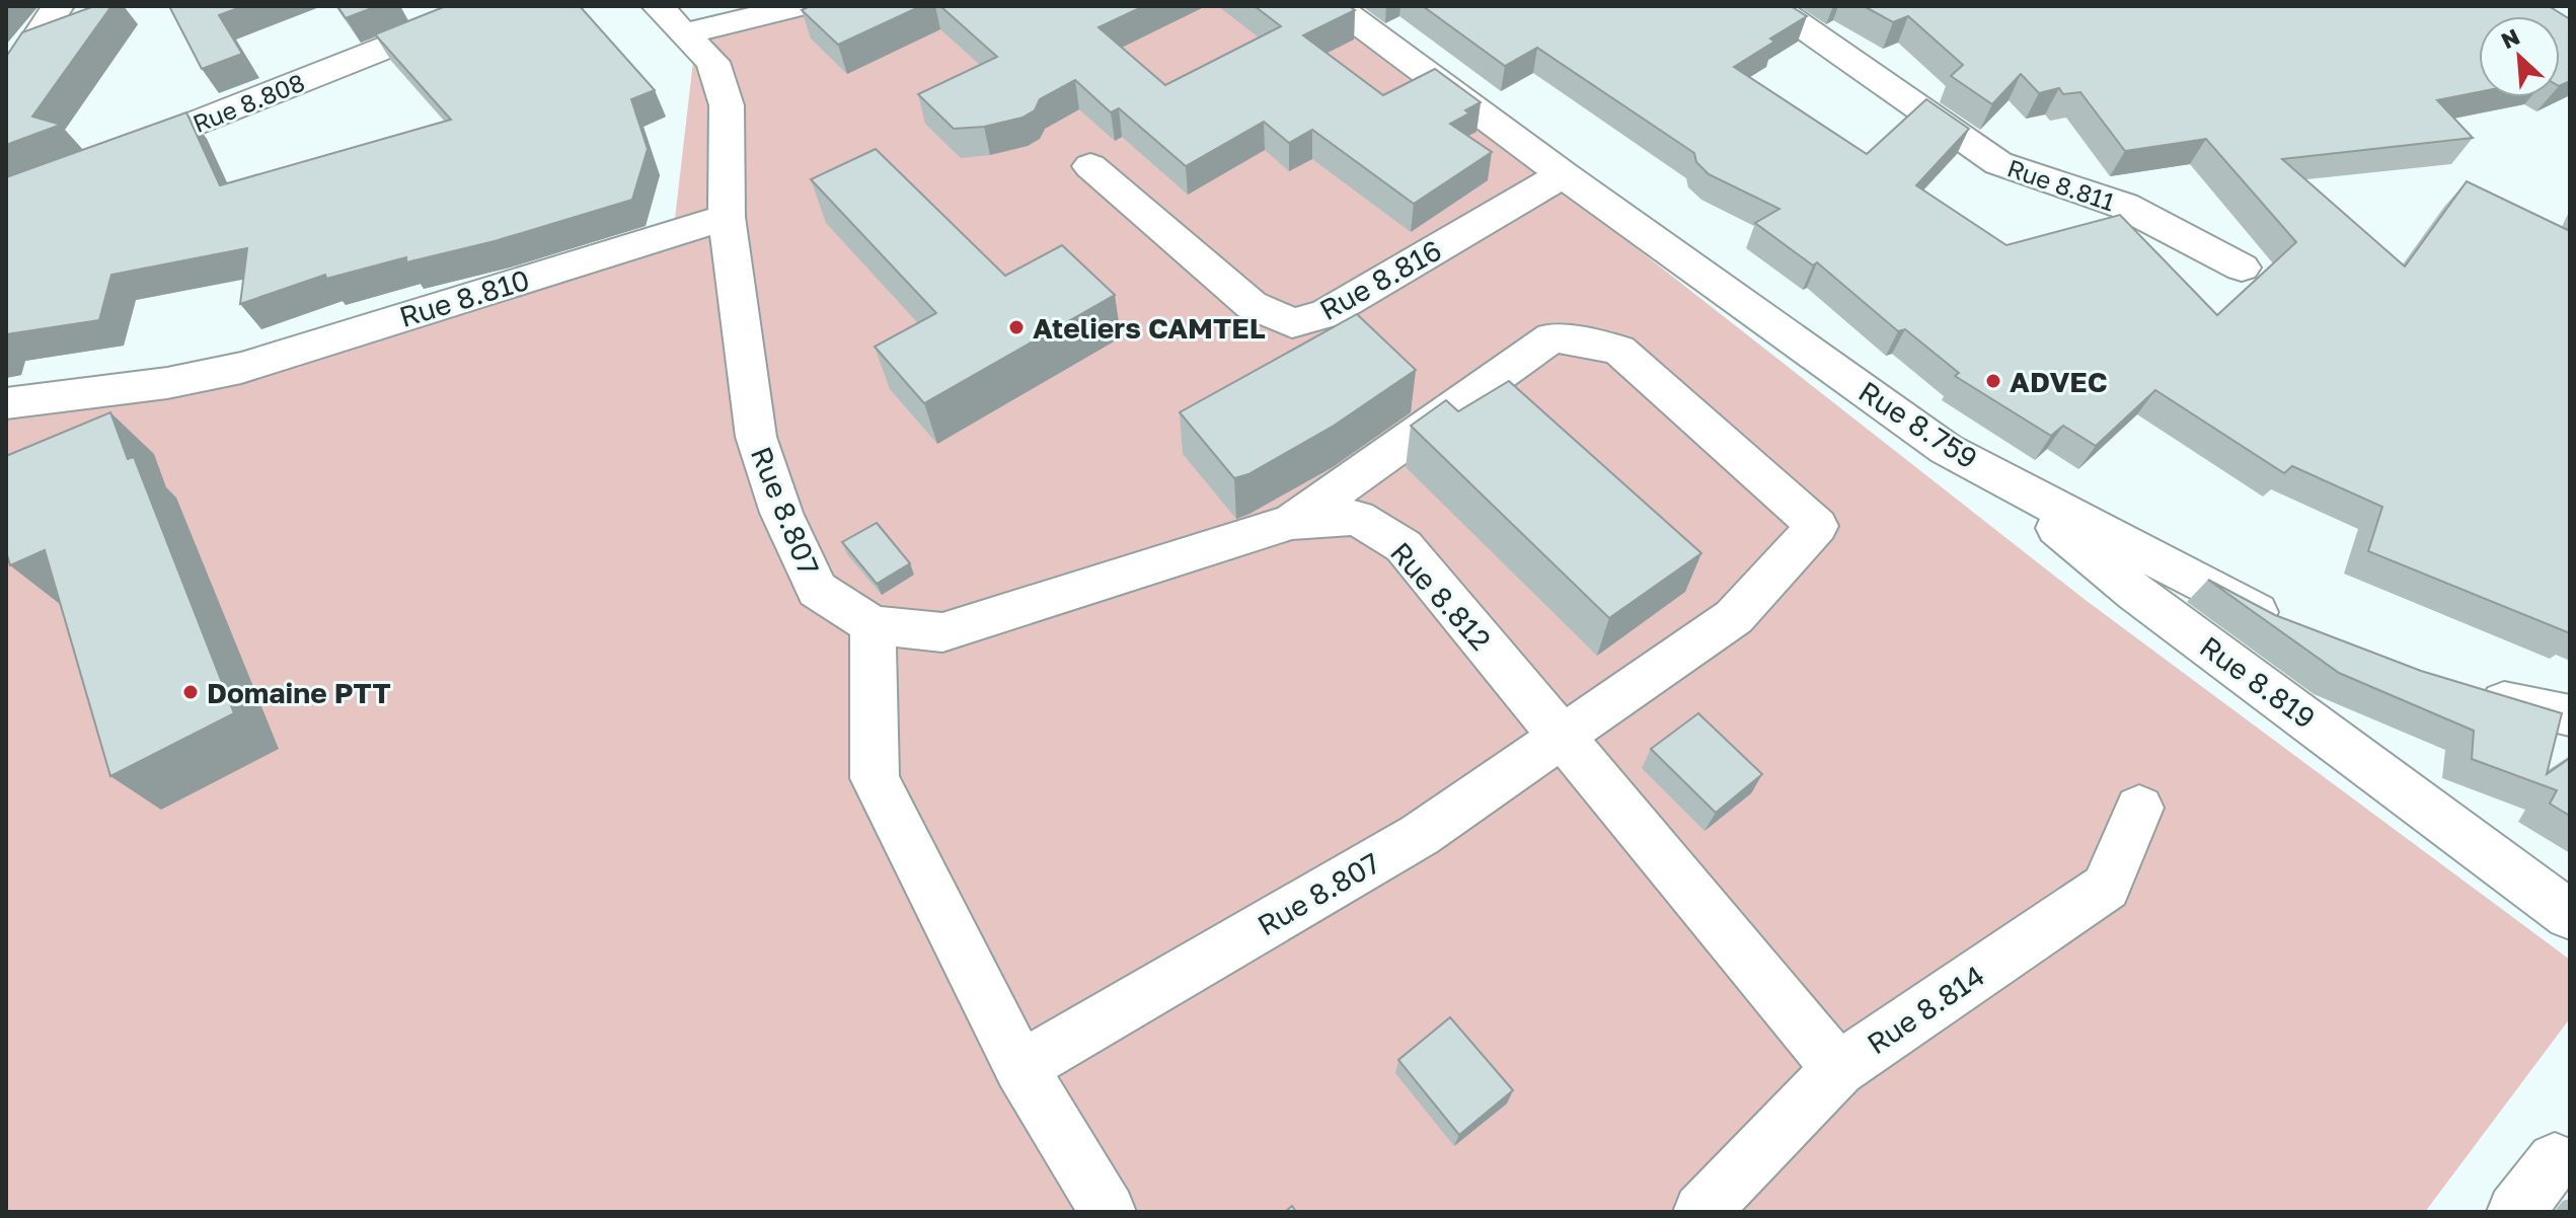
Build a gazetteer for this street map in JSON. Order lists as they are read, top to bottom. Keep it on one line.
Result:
{"streets":{"street":["Rue 8.808","Rue 8.811","Rue 8.816","Rue 8.810","Rue 8.759","Rue 8.807","Rue 8.812","Rue 8.819","Rue 8.814"]},"crossings":[["Rue 8.816","Rue 8.759"],["Rue 8.810","Rue 8.807"],["Rue 8.759","Rue 8.819"],["Rue 8.807","Rue 8.812"],["Rue 8.812","Rue 8.814"]],"places":["Ateliers CAMTEL","ADVEC","Domaine PTT"],"north":"top left"}
